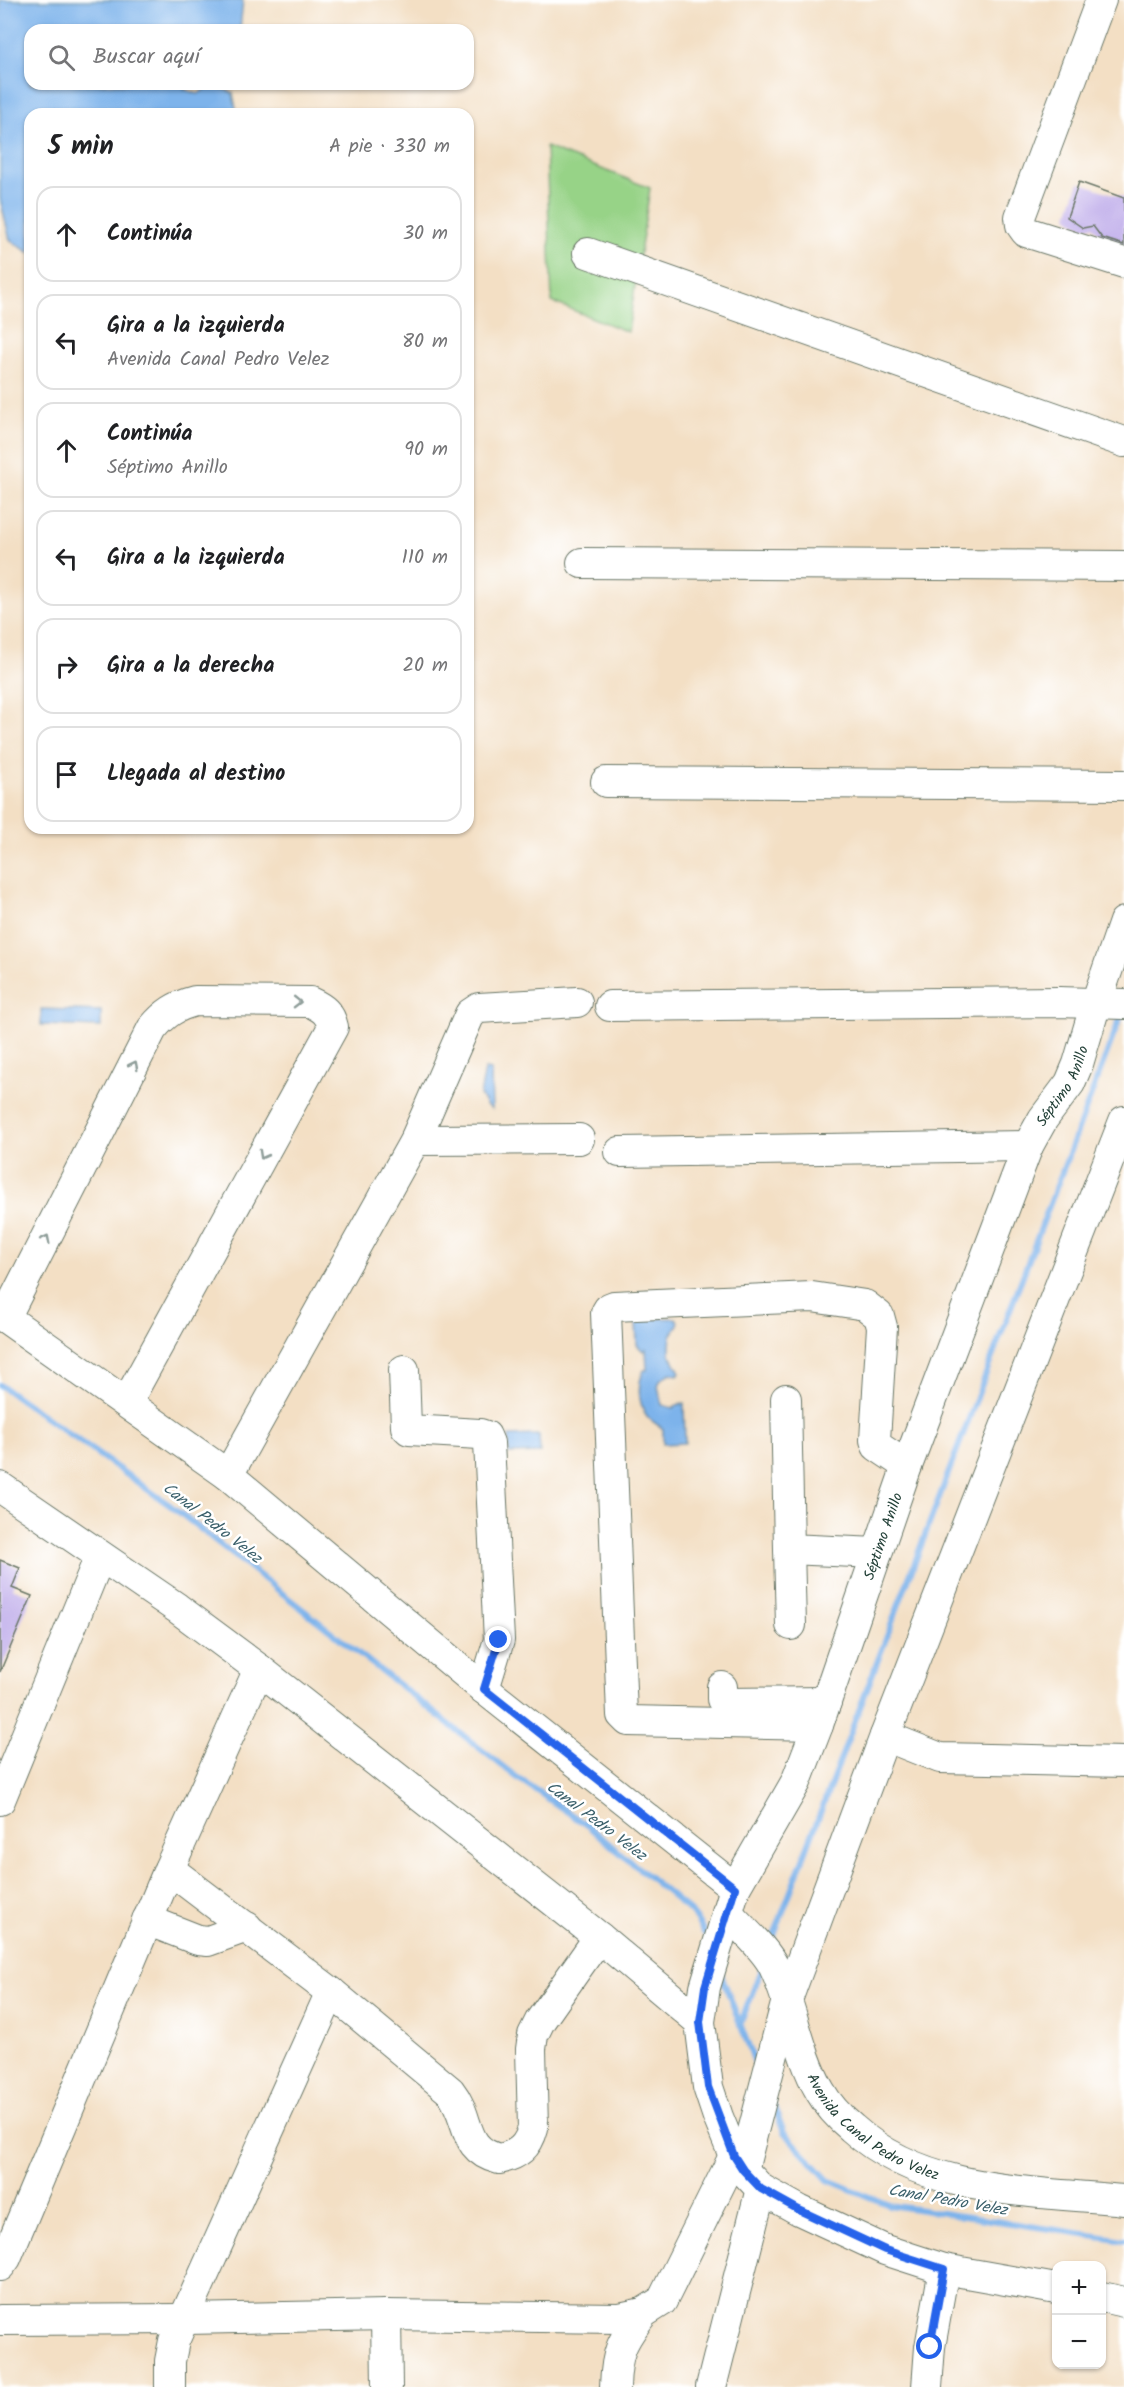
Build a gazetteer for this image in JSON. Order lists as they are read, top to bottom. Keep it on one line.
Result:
{"streets":{"street":["Séptimo Anillo","Avenida Canal Pedro Velez"]},"crossings":[["Séptimo Anillo","Avenida Canal Pedro Velez"]],"water":["Canal Pedro Velez"],"page":{"search":"Buscar aquí","heading":["5 min","A pie · 330 m"],"list":[["Continúa","30 m"],["Gira a la izquierda","Avenida Canal Pedro Velez","80 m"],["Continúa","Séptimo Anillo","90 m"],["Gira a la izquierda","110 m"],["Gira a la derecha","20 m"],"Llegada al destino"],"map_buttons":["+","−"]}}
